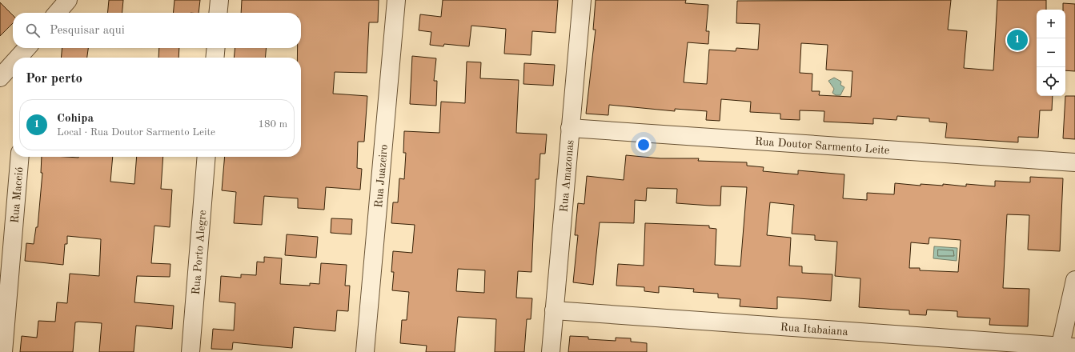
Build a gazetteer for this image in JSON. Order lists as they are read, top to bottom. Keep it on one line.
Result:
{"streets":{"street":["Rua Doutor Sarmento Leite","Rua Juazeiro","Rua Amazonas","Rua Maceió","Rua Porto Alegre","Rua Itabaiana"]},"crossings":[["Rua Doutor Sarmento Leite","Rua Amazonas"],["Rua Amazonas","Rua Itabaiana"]],"page":{"map_buttons":["+","−"],"search":"Pesquisar aqui","pins":"1","heading":"Por perto","list":[{"mark":"1","name":"Cohipa","note":"Local · Rua Doutor Sarmento Leite","value":"180 m"}]}}
